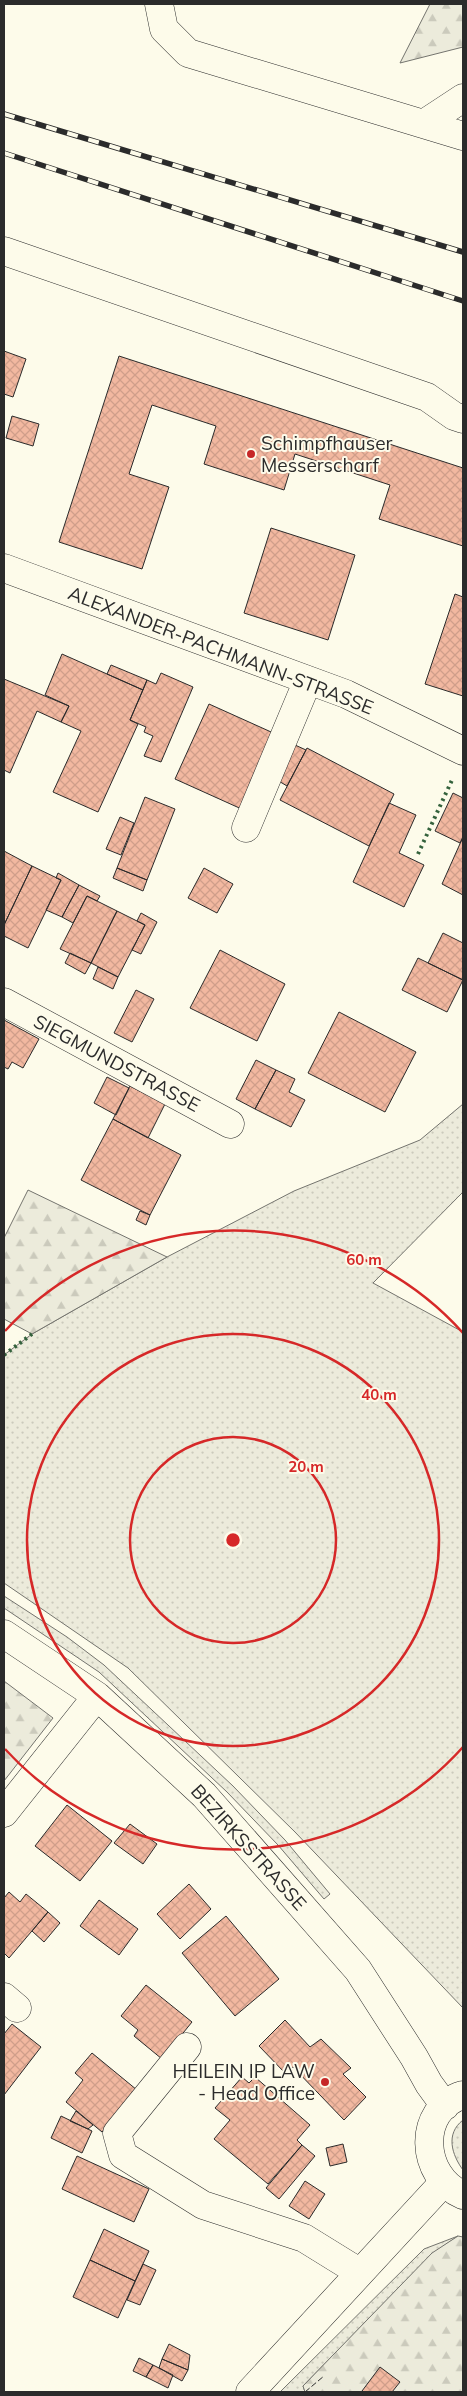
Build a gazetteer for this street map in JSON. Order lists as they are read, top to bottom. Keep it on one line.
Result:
{"streets":{"street":["ALEXANDER-PACHMANN-STRASSE","SIEGMUNDSTRASSE","BEZIRKSSTRASSE"]},"places":["Schimpfhauser Messerscharf","HEILEIN IP LAW - Head Office"],"rings":["60 m","40 m","20 m"]}
